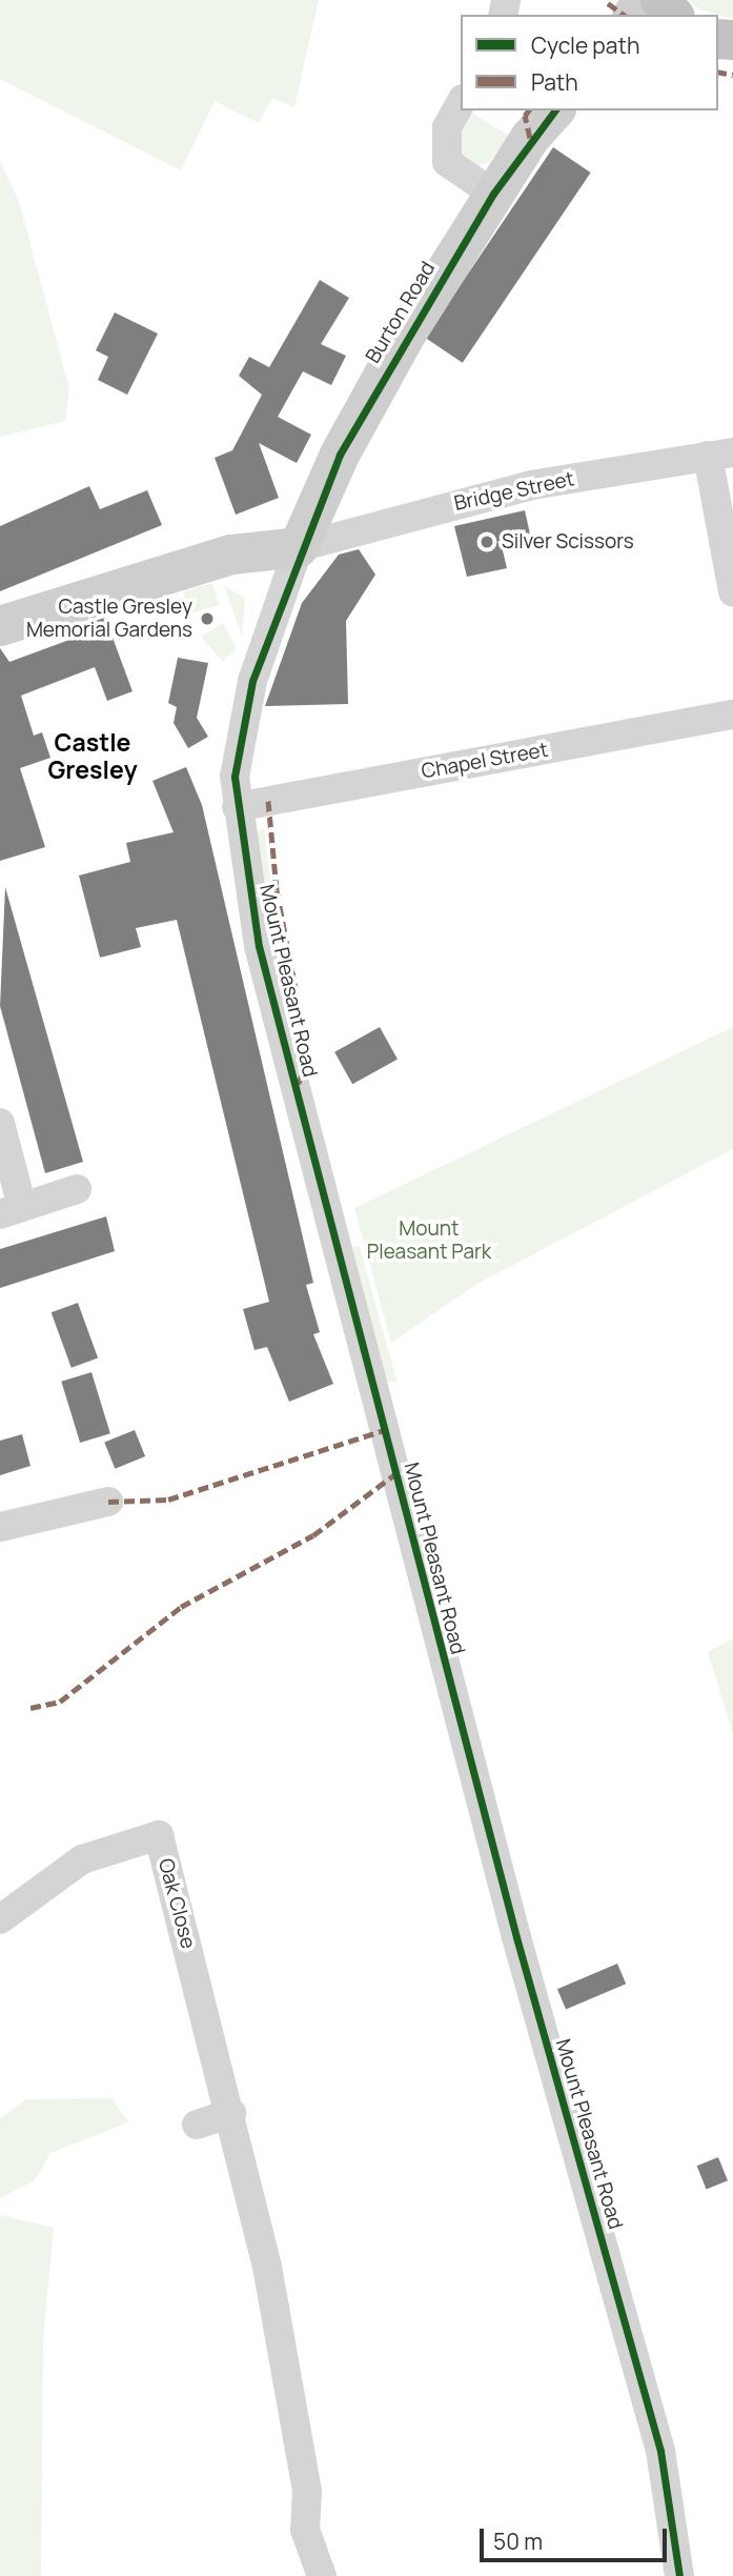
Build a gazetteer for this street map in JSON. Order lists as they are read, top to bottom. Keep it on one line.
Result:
{"streets":{"street":["Burton Road","Bridge Street","Chapel Street","Mount Pleasant Road","Oak Close"]},"crossings":[["Burton Road","Bridge Street"],["Burton Road","Mount Pleasant Road"],["Bridge Street","Mount Pleasant Road"],["Chapel Street","Mount Pleasant Road"]],"districts":["Castle Gresley"],"parks":["Mount Pleasant Park"],"places":["Silver Scissors","Castle Gresley Memorial Gardens"],"legend":["Cycle path","Path"],"scale_bar":"50 m"}
